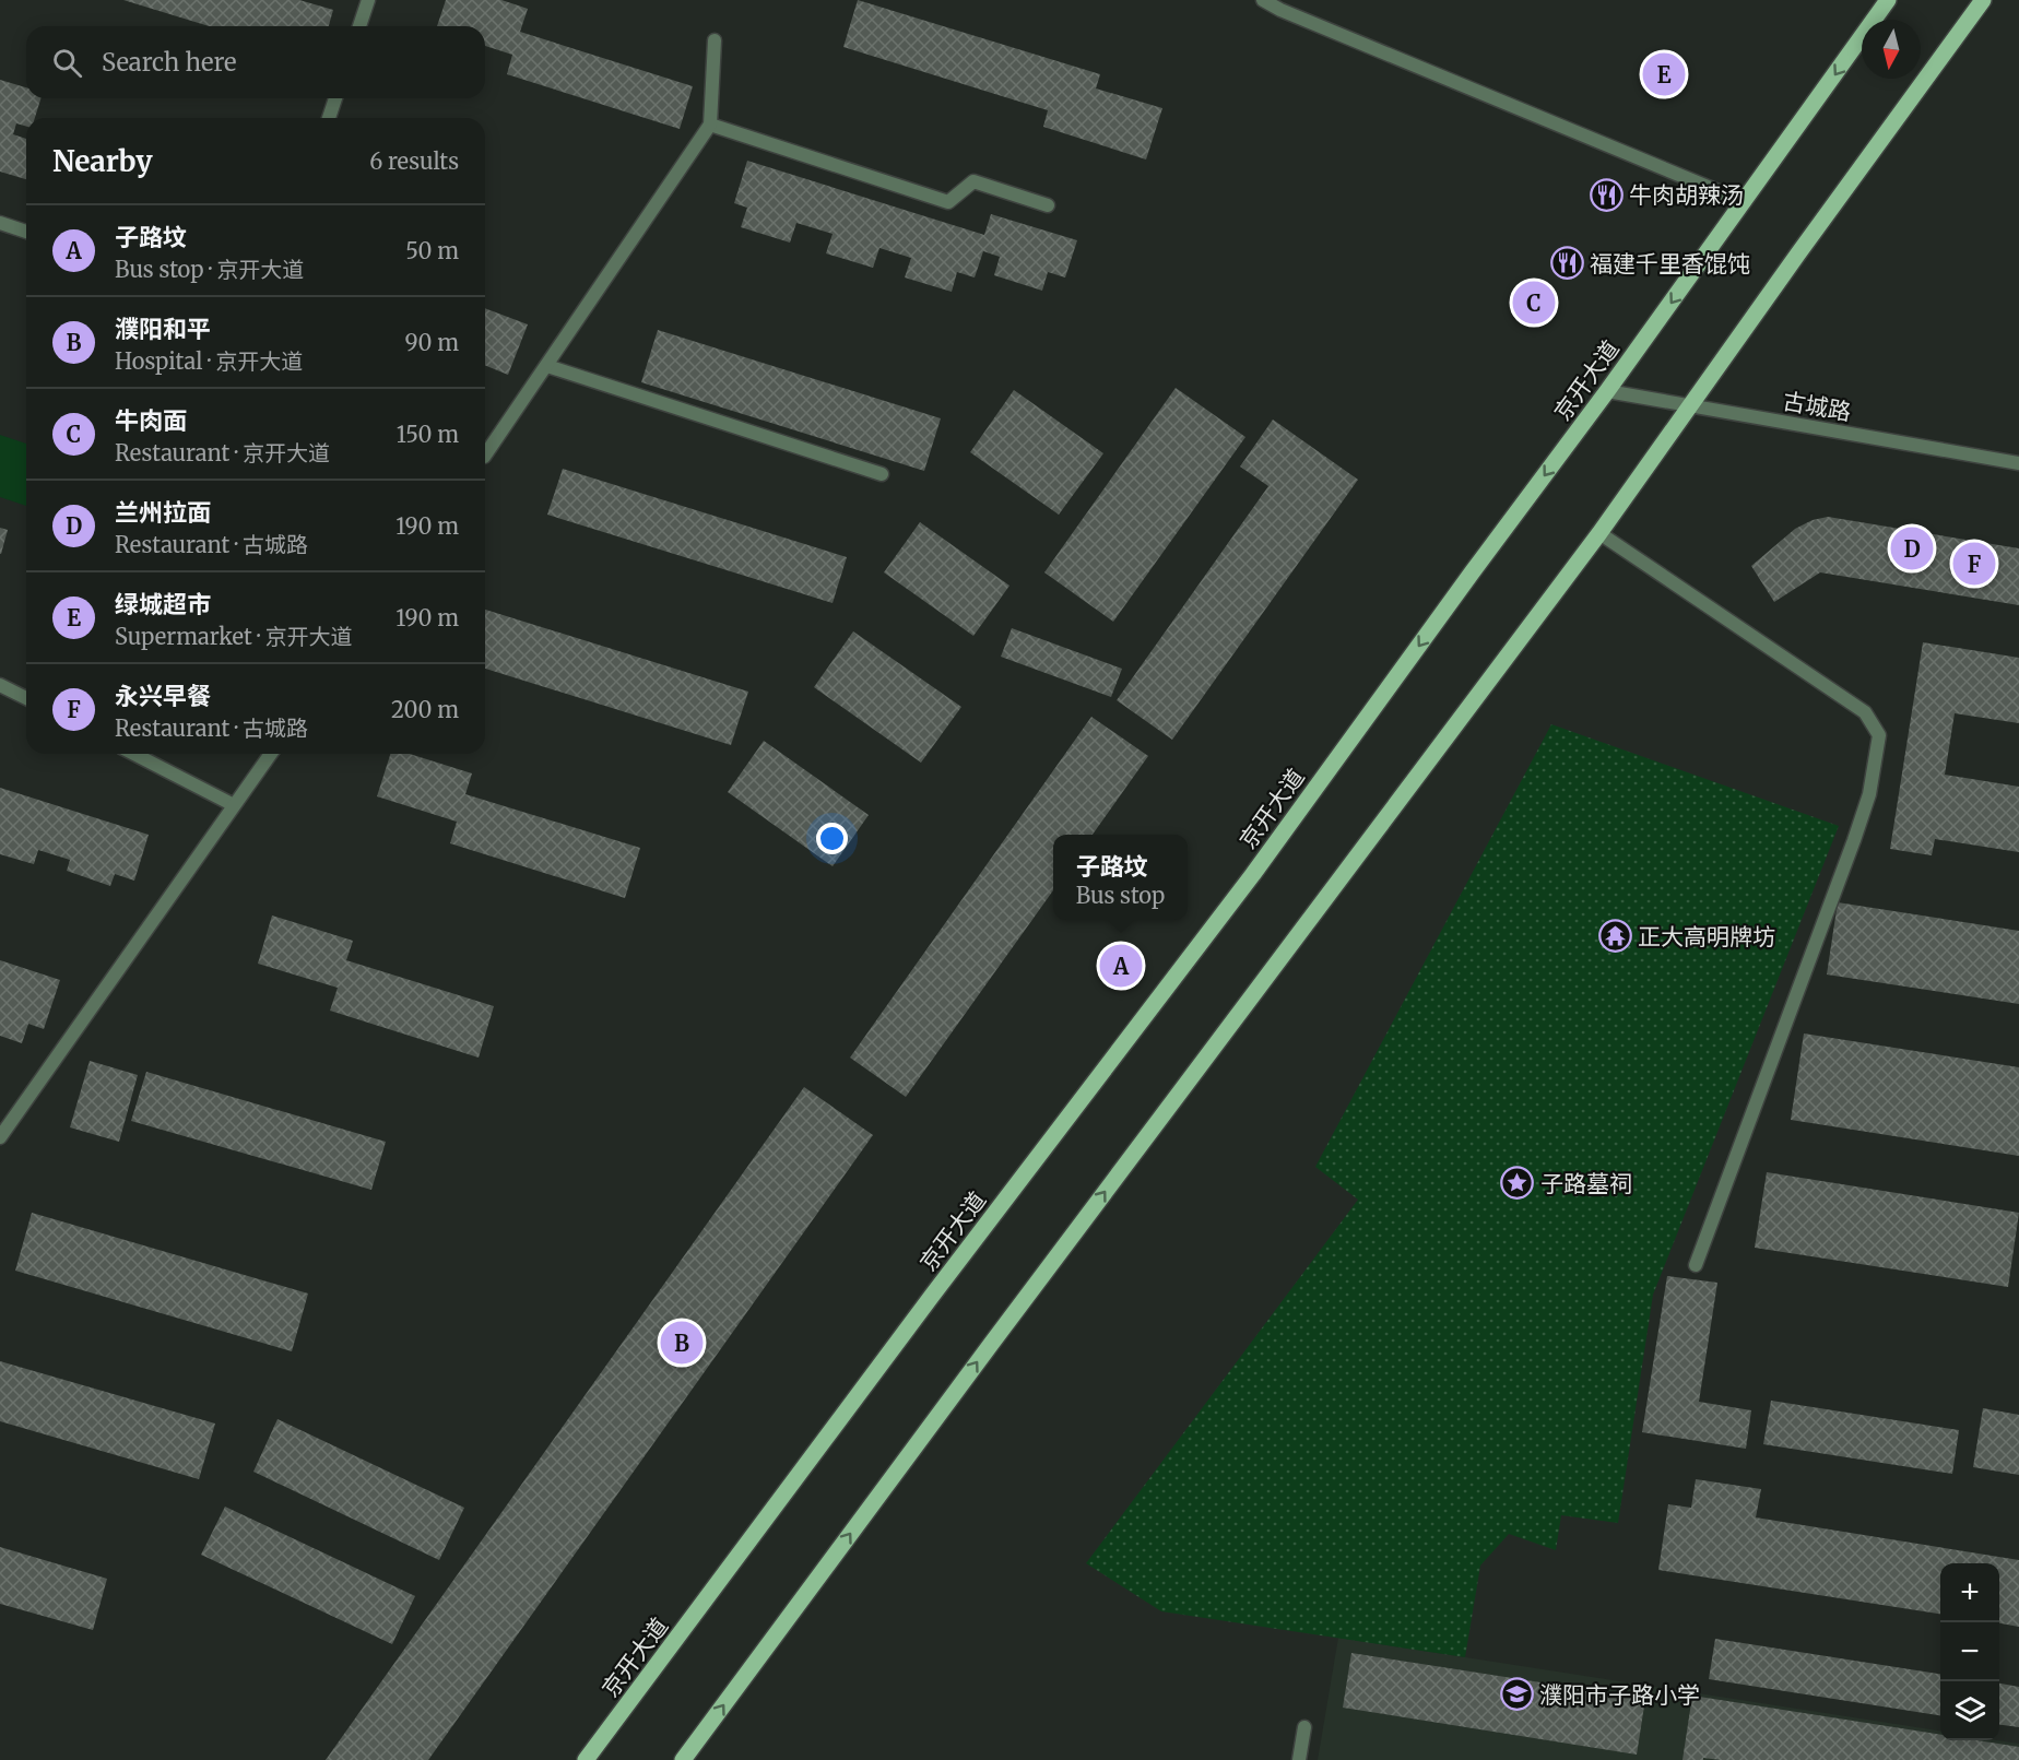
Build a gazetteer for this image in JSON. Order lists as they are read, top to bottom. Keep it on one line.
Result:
{"streets":{"main road":["京开大道"],"street":["古城路"]},"crossings":[["京开大道","古城路"]],"places":{"restaurant":["牛肉胡辣汤","福建千里香馄饨"],"temple":["正大高明牌坊"],"place":["子路墓祠"],"school or university":["濮阳市子路小学"]},"north":"bottom","page":{"search":"Search here","pins":["E","C","D","F","A","B"],"heading":["Nearby","6 results"],"list":[{"mark":"A","name":"子路坟","note":"Bus stop · 京开大道","value":"50 m"},{"mark":"B","name":"濮阳和平","note":"Hospital · 京开大道","value":"90 m"},{"mark":"C","name":"牛肉面","note":"Restaurant · 京开大道","value":"150 m"},{"mark":"D","name":"兰州拉面","note":"Restaurant · 古城路","value":"190 m"},{"mark":"E","name":"绿城超市","note":"Supermarket · 京开大道","value":"190 m"},{"mark":"F","name":"永兴早餐","note":"Restaurant · 古城路","value":"200 m"}],"popup":["子路坟","Bus stop"],"map_buttons":["+","−"]}}
